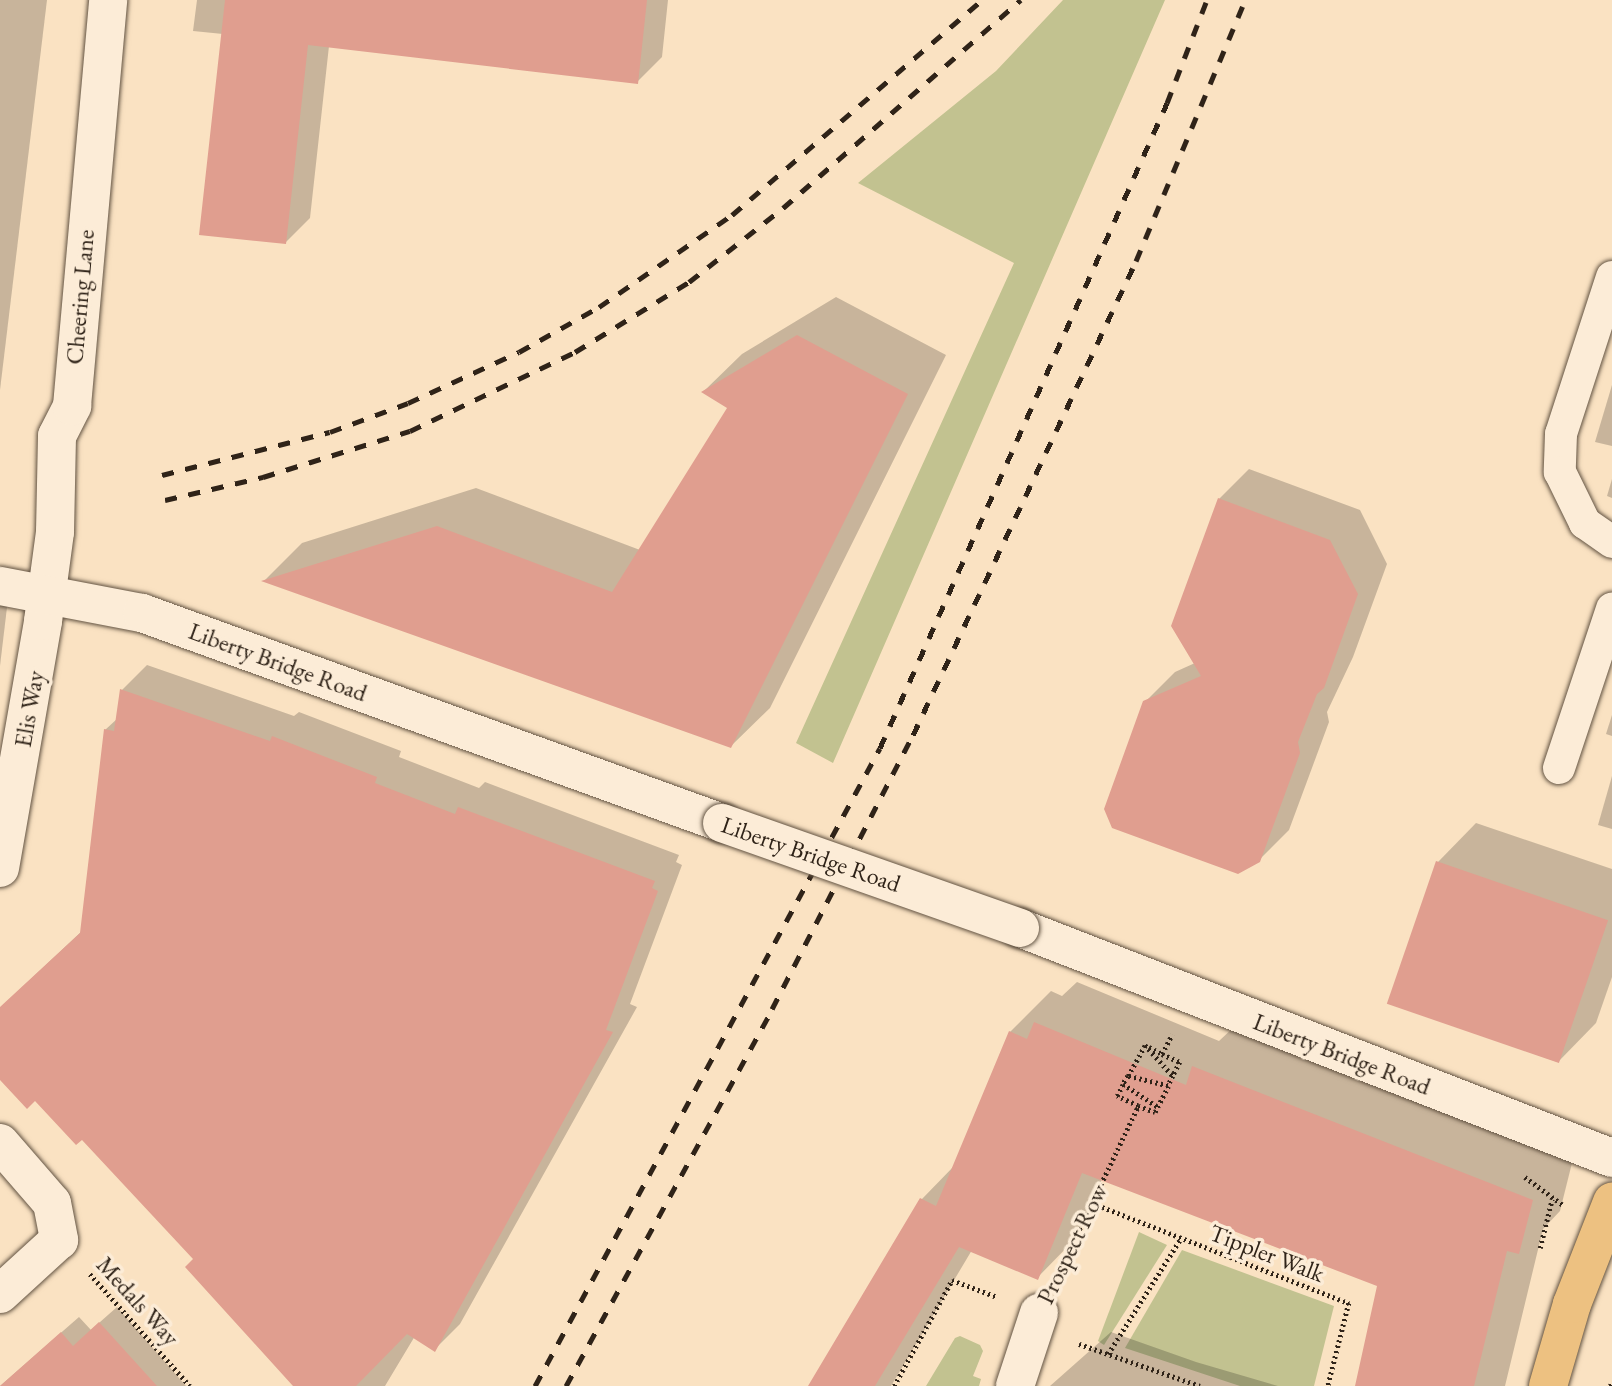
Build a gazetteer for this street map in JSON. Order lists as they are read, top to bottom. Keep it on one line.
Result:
{"streets":{"street":["Cheering Lane","Liberty Bridge Road","Elis Way","Prospect Row"],"path":["Tippler Walk","Medals Way"]},"crossings":[["Cheering Lane","Liberty Bridge Road"],["Cheering Lane","Elis Way"],["Liberty Bridge Road","Elis Way"],["Prospect Row","Tippler Walk"]]}
